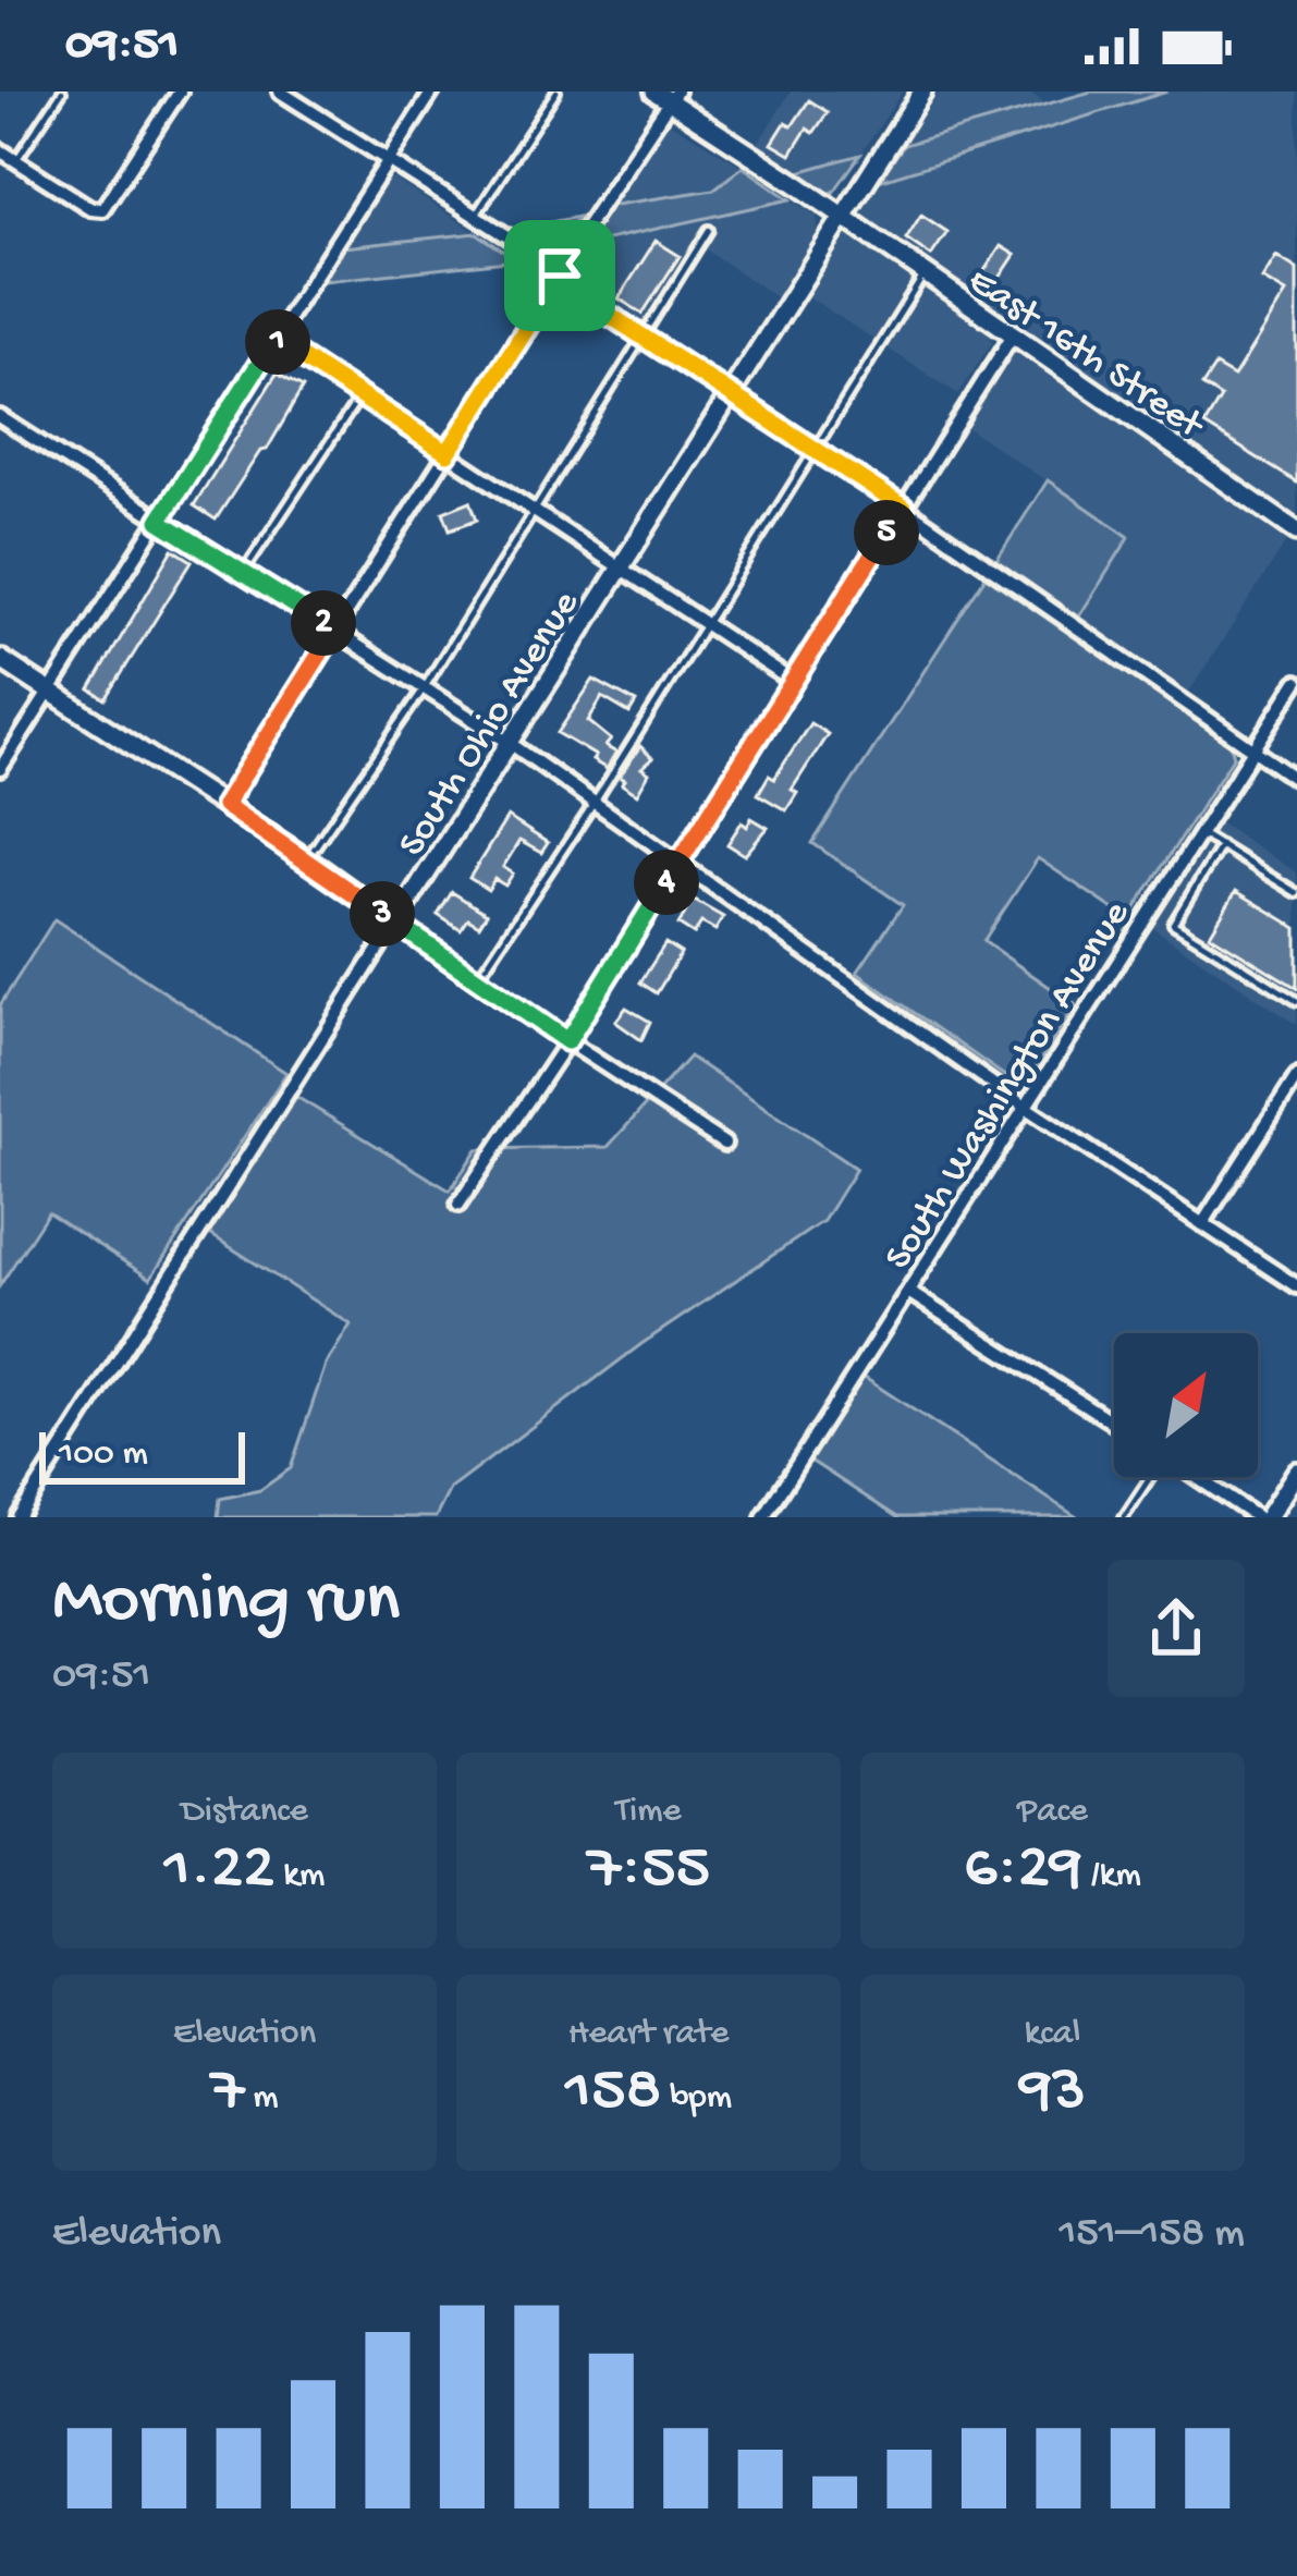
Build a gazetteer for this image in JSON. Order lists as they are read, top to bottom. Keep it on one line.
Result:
{"streets":{"street":["East 16th Street","South Ohio Avenue","South Washington Avenue"]},"crossings":[["East 16th Street","South Ohio Avenue"]],"scale_bar":"100 m","north":"top right","page":{"status":"09:51","pins":["1","5","2","4","3"],"scale":"100 m","heading":["Morning run","09:51"],"stats":[["Distance","1.22 km"],["Time","7:55"],["Pace","6:29 /km"],["Elevation","7 m"],["Heart rate","158 bpm"],["kcal","93"]],"chart":["Elevation","151–158 m"]}}
